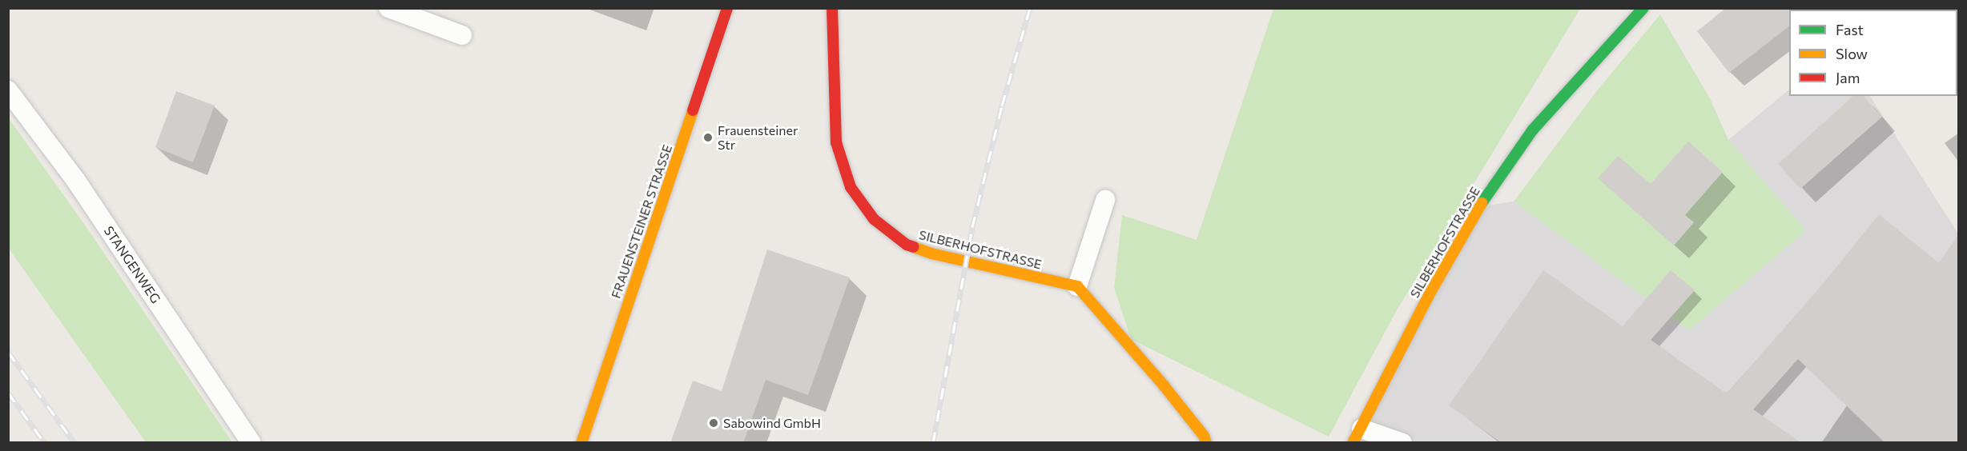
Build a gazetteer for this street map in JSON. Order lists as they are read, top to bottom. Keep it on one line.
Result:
{"streets":{"street":["FRAUENSTEINER STRASSE","SILBERHOFSTRASSE"],"lane":["STANGENWEG"]},"places":["Frauensteiner Str","Sabowind GmbH"],"legend":["Fast","Slow","Jam"]}
